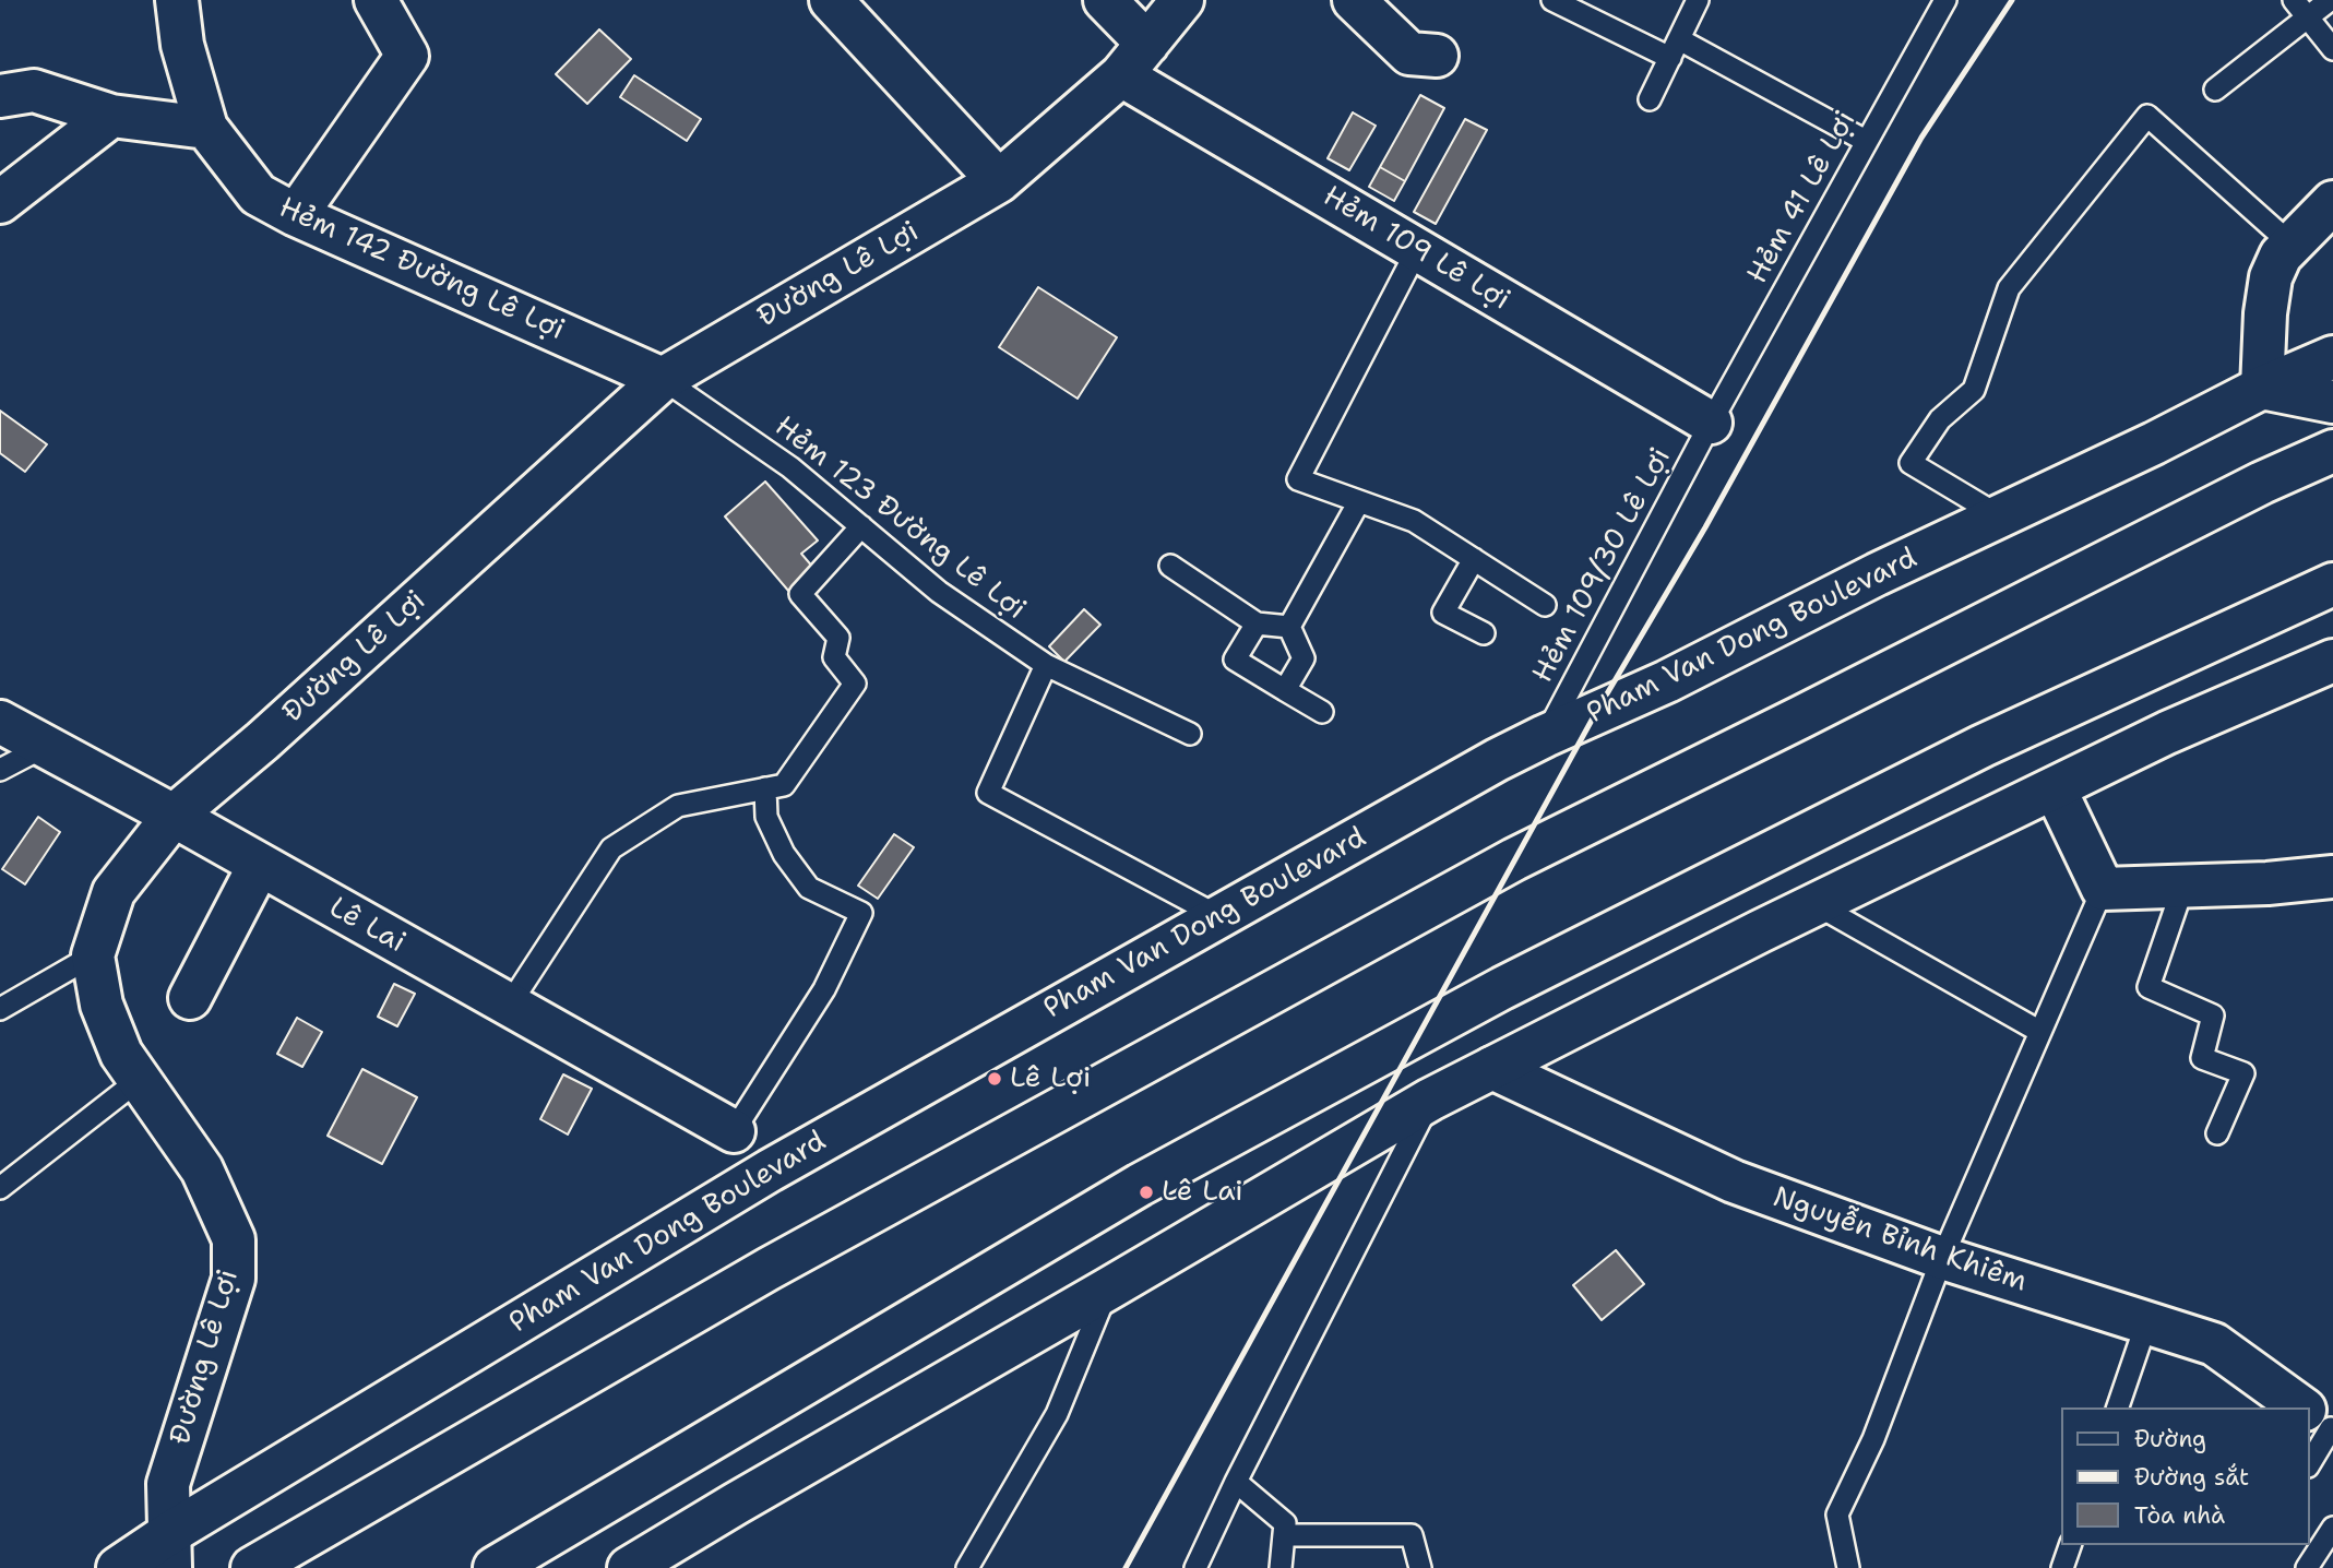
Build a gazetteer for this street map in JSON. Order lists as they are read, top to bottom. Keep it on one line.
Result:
{"streets":{"main road":["Hẻm 109 Lê Lợi","Hẻm 142 Đường Lê Lợi","Đường Lê Lợi","Pham Van Dong Boulevard","Lê Lai","Nguyễn Bỉnh Khiêm"],"lane":["Hẻm 41 Lê Lợi","Hẻm 123 Đường Lê Lợi","Hẻm 109/30 Lê Lợi"]},"crossings":[["Hẻm 41 Lê Lợi","Hẻm 109 Lê Lợi"],["Hẻm 41 Lê Lợi","Hẻm 109/30 Lê Lợi"],["Hẻm 109 Lê Lợi","Đường Lê Lợi"],["Hẻm 109 Lê Lợi","Hẻm 109/30 Lê Lợi"],["Hẻm 142 Đường Lê Lợi","Đường Lê Lợi"],["Hẻm 142 Đường Lê Lợi","Hẻm 123 Đường Lê Lợi"],["Đường Lê Lợi","Hẻm 123 Đường Lê Lợi"],["Đường Lê Lợi","Pham Van Dong Boulevard"],["Đường Lê Lợi","Lê Lai"],["Hẻm 109/30 Lê Lợi","Pham Van Dong Boulevard"]],"places":["Lê Lợi","Lê Lai"],"legend":["Đường","Đường sắt","Tòa nhà"]}
